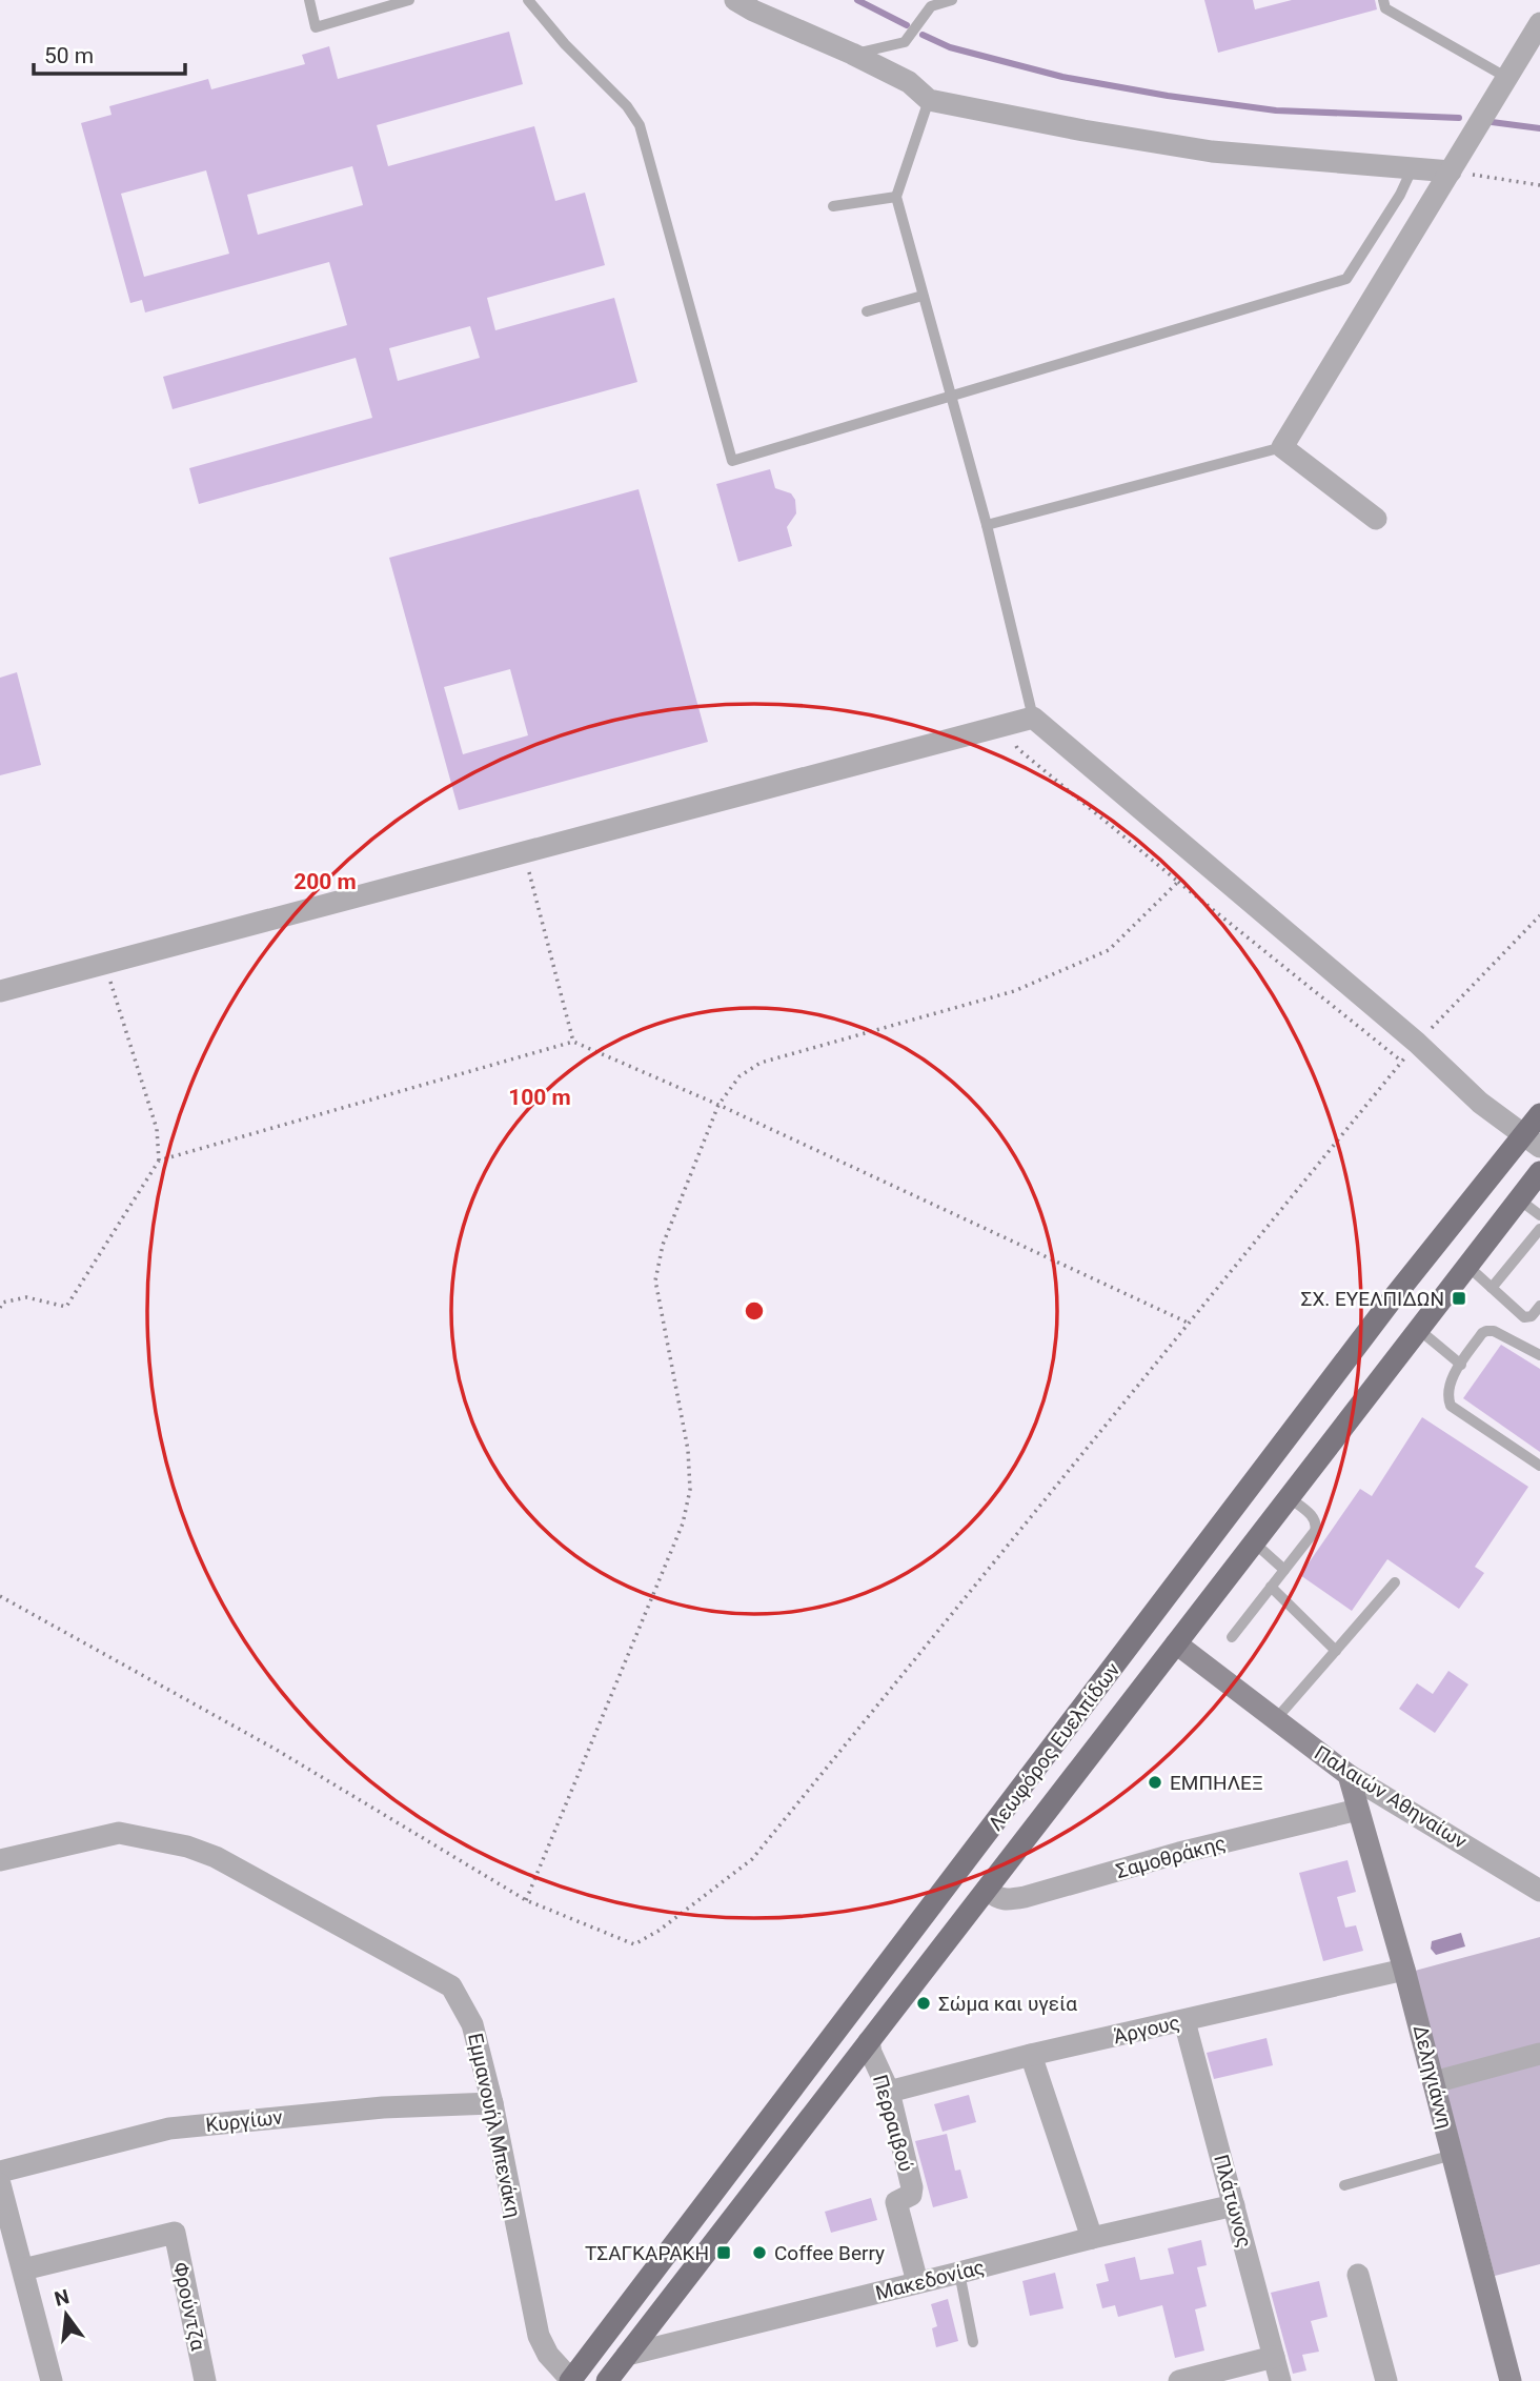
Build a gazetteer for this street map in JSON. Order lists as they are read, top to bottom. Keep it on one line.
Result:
{"streets":{"main road":["Λεωφόρος Ευελπίδων"],"street":["Παλαιών Αθηναίων","Σαμοθράκης","Άργους","Δεληγιάννη","Κυργίων","Περραιβού","Εμμανουήλ Μπενάκη","Πλάτωνος","Μακεδονίας","Φρούντζα"]},"crossings":[["Λεωφόρος Ευελπίδων","Παλαιών Αθηναίων"],["Λεωφόρος Ευελπίδων","Σαμοθράκης"],["Λεωφόρος Ευελπίδων","Περραιβού"],["Λεωφόρος Ευελπίδων","Εμμανουήλ Μπενάκη"],["Λεωφόρος Ευελπίδων","Μακεδονίας"],["Παλαιών Αθηναίων","Δεληγιάννη"],["Σαμοθράκης","Δεληγιάννη"],["Άργους","Δεληγιάννη"],["Άργους","Περραιβού"],["Άργους","Πλάτωνος"],["Κυργίων","Εμμανουήλ Μπενάκη"],["Περραιβού","Μακεδονίας"],["Πλάτωνος","Μακεδονίας"]],"places":{"transit":["ΣΧ. ΕΥΕΛΠΙΔΩΝ","ΤΣΑΓΚΑΡΑΚΗ"],"other":["ΕΜΠΗΛΕΞ","Σώμα και υγεία","Coffee Berry"]},"scale_bar":"50 m","north":"top","rings":["200 m","100 m"]}
